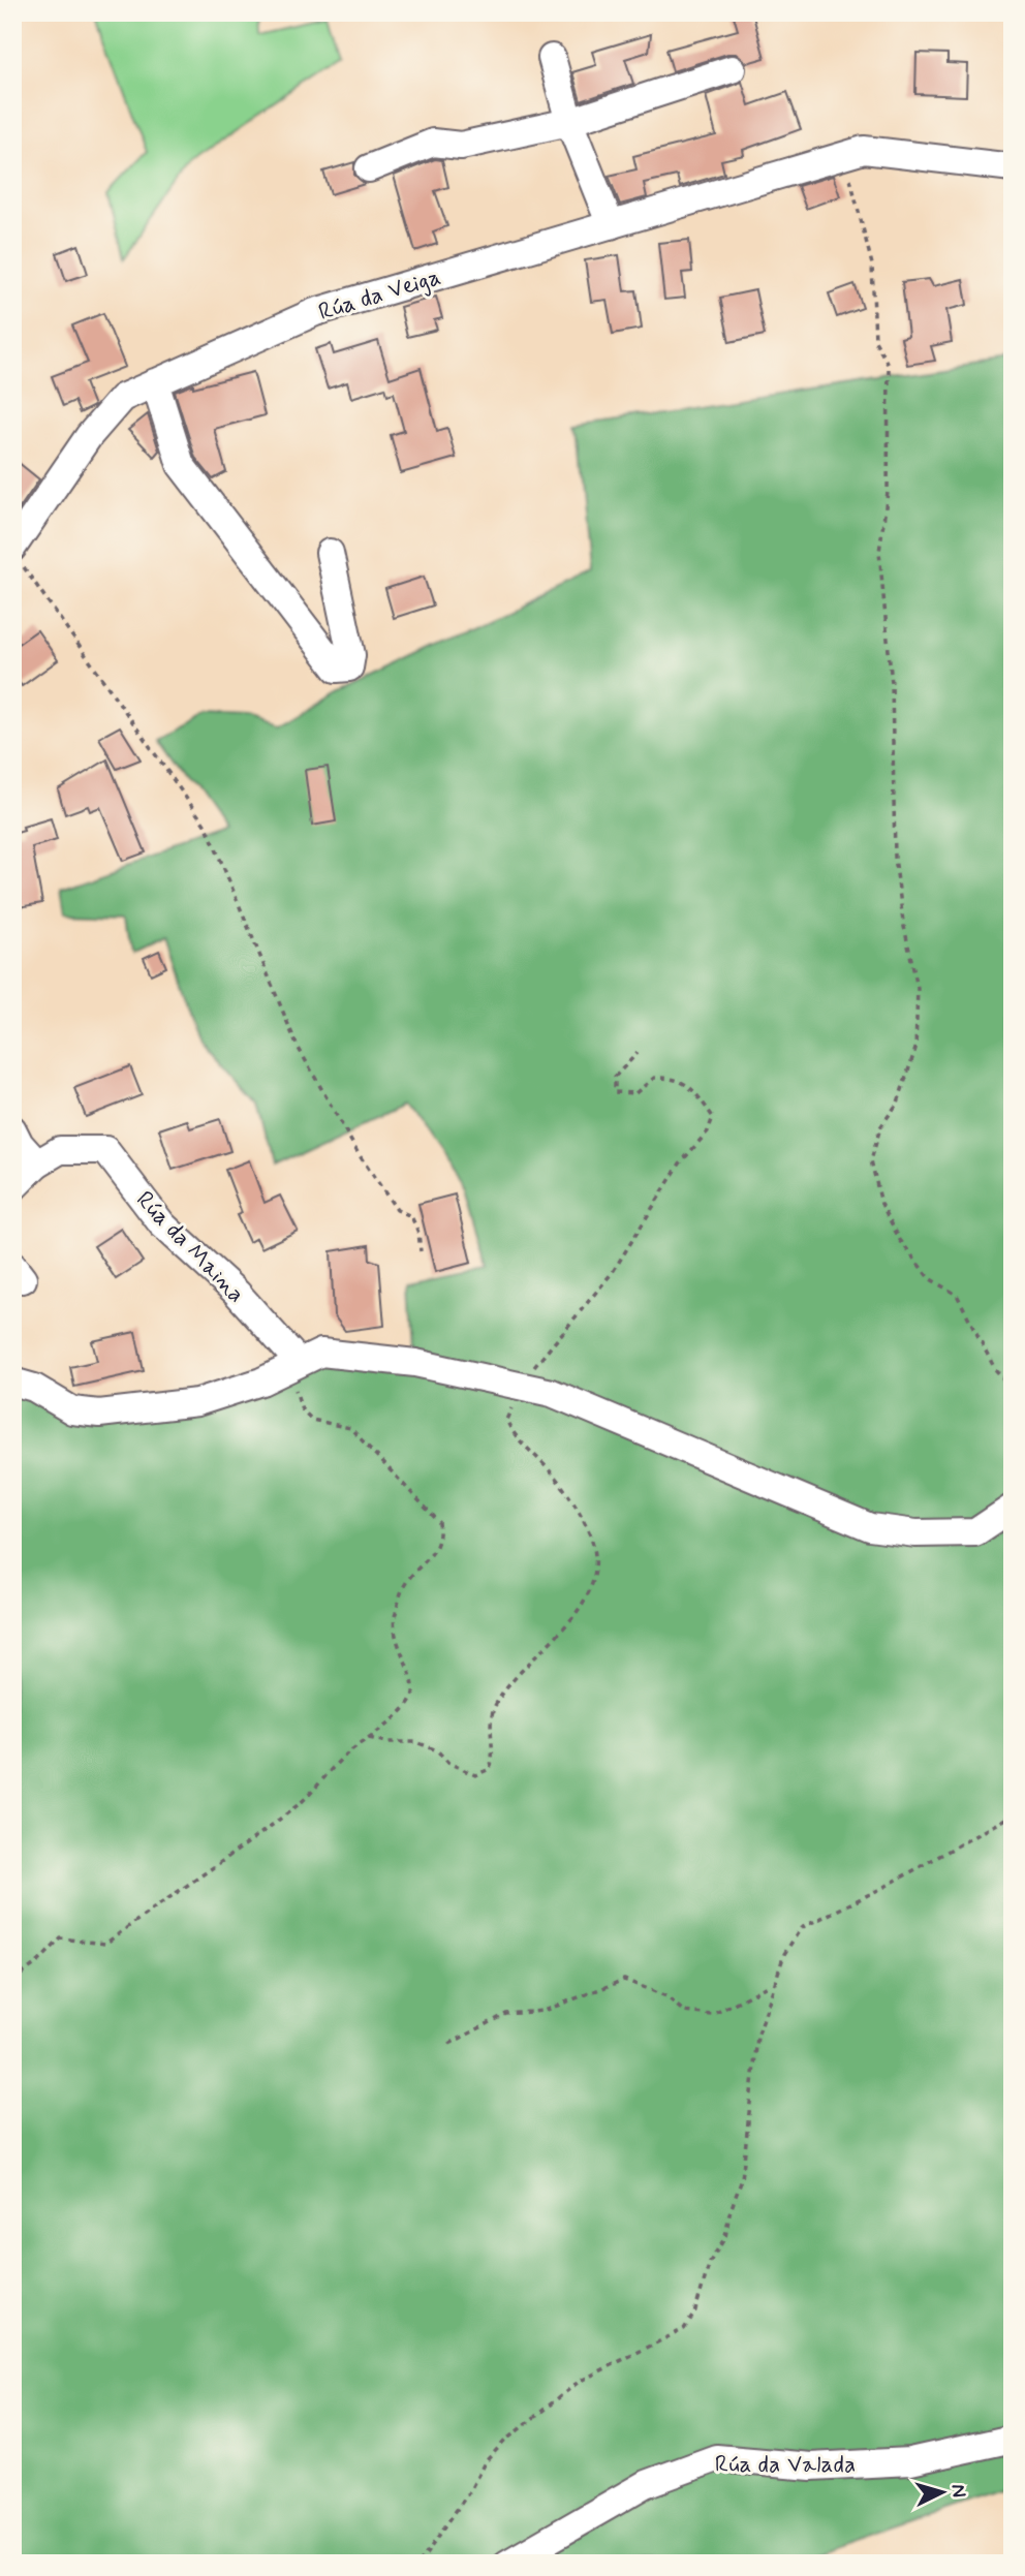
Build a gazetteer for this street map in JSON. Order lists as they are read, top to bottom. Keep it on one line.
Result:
{"streets":{"street":["Rúa da Veiga","Rúa da Maina","Rúa da Valada"]},"north":"right"}
